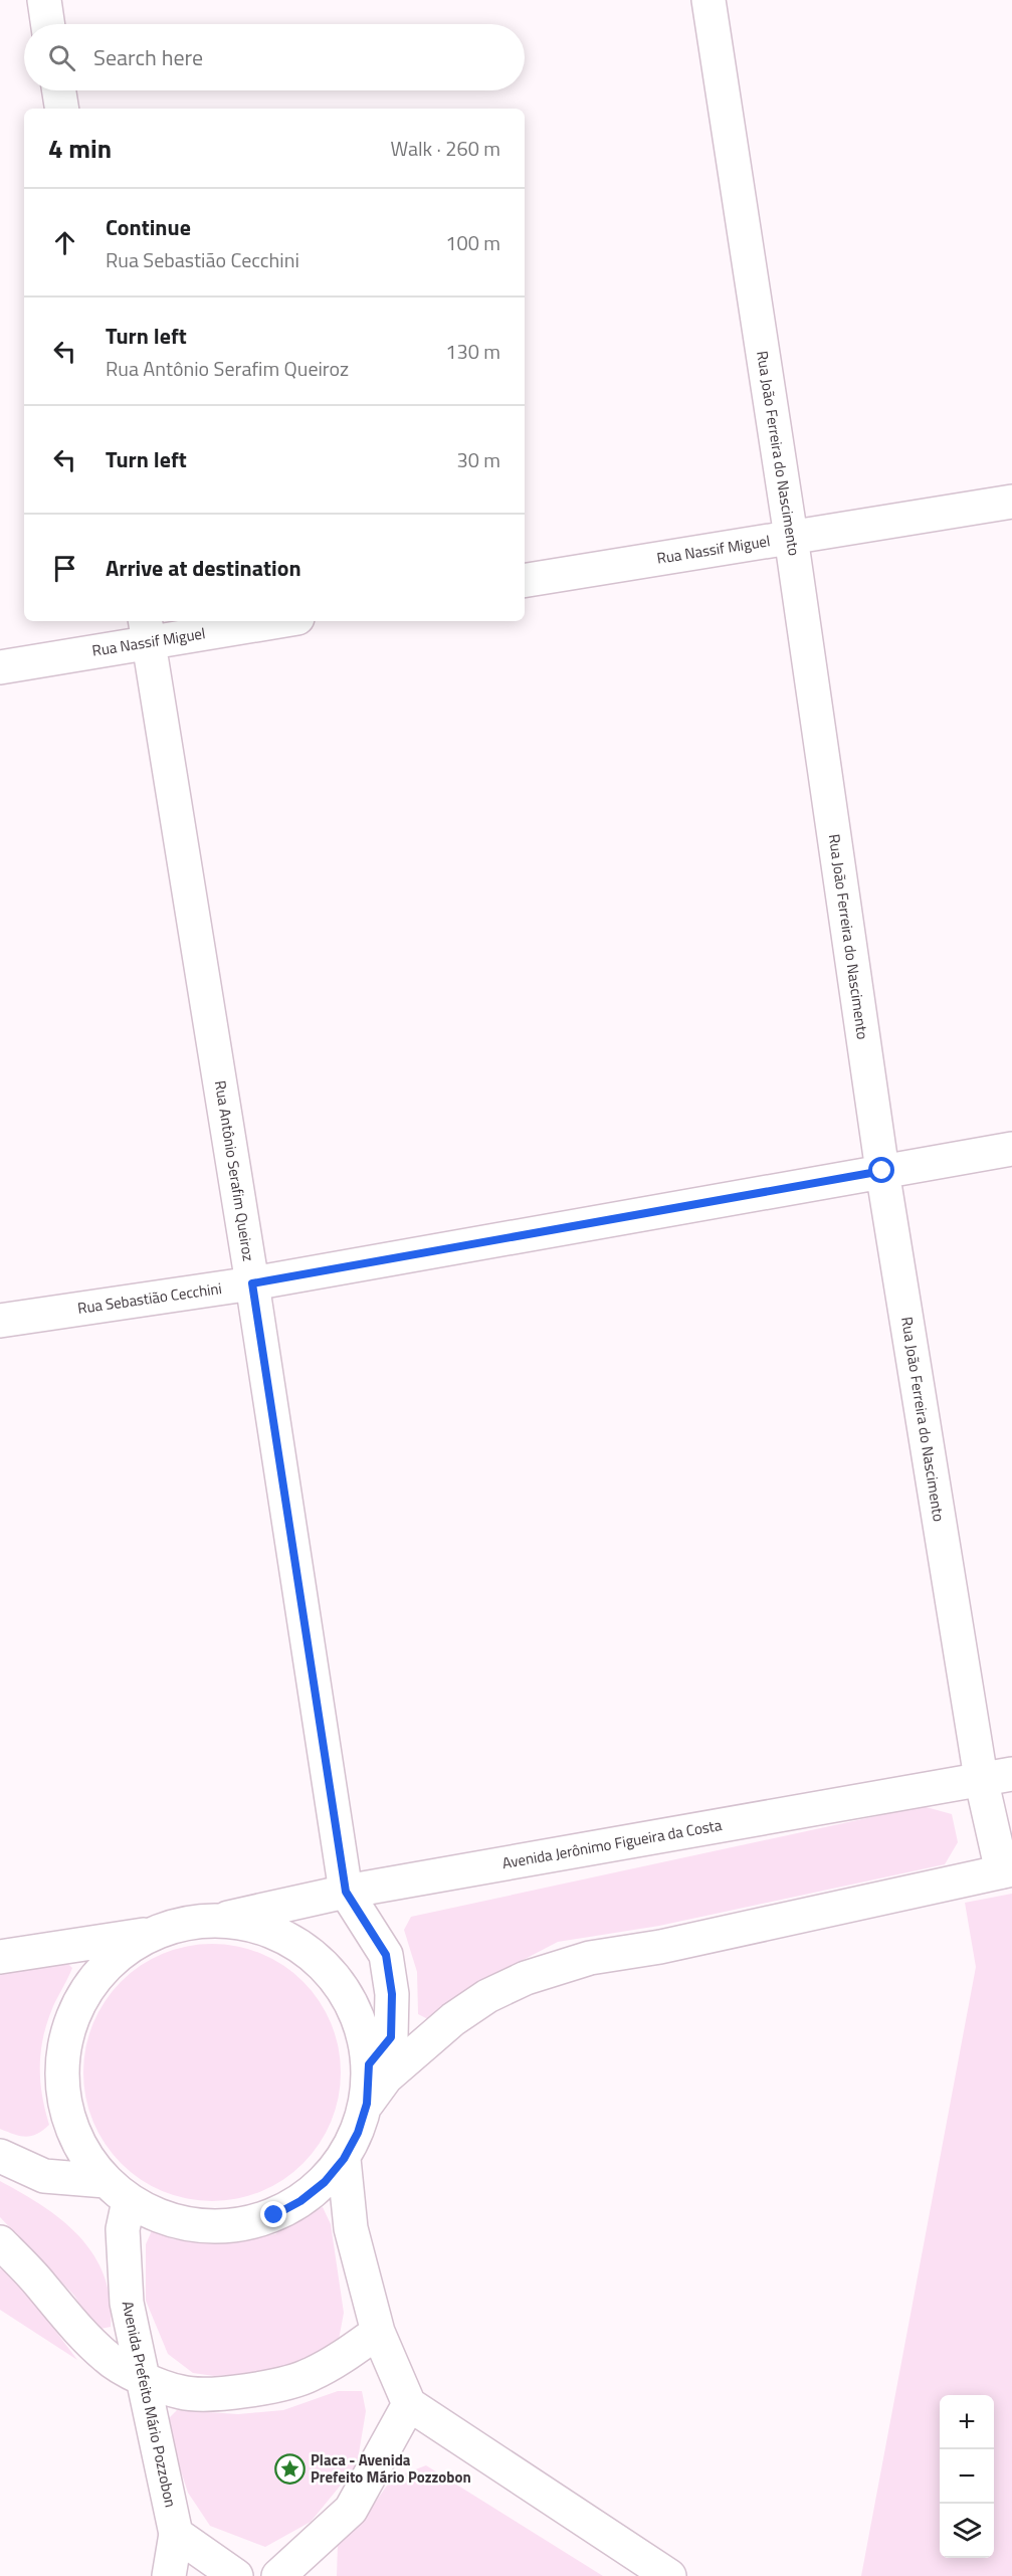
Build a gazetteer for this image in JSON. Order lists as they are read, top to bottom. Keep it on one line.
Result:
{"streets":{"street":["Rua João Ferreira do Nascimento","Rua Nassif Miguel","Rua Antônio Serafim Queiroz","Rua Sebastião Cecchini","Avenida Jerônimo Figueira da Costa","Avenida Prefeito Mário Pozzobon"]},"crossings":[["Rua João Ferreira do Nascimento","Rua Nassif Miguel"],["Rua João Ferreira do Nascimento","Rua Sebastião Cecchini"],["Rua João Ferreira do Nascimento","Avenida Jerônimo Figueira da Costa"],["Rua Nassif Miguel","Rua Antônio Serafim Queiroz"],["Rua Antônio Serafim Queiroz","Rua Sebastião Cecchini"],["Rua Antônio Serafim Queiroz","Avenida Jerônimo Figueira da Costa"]],"places":{"place":["Placa - Avenida Prefeito Mário Pozzobon"]},"page":{"search":"Search here","heading":["4 min","Walk · 260 m"],"list":[["Continue","Rua Sebastião Cecchini","100 m"],["Turn left","Rua Antônio Serafim Queiroz","130 m"],["Turn left","30 m"],"Arrive at destination"],"map_buttons":["+","−"]}}
